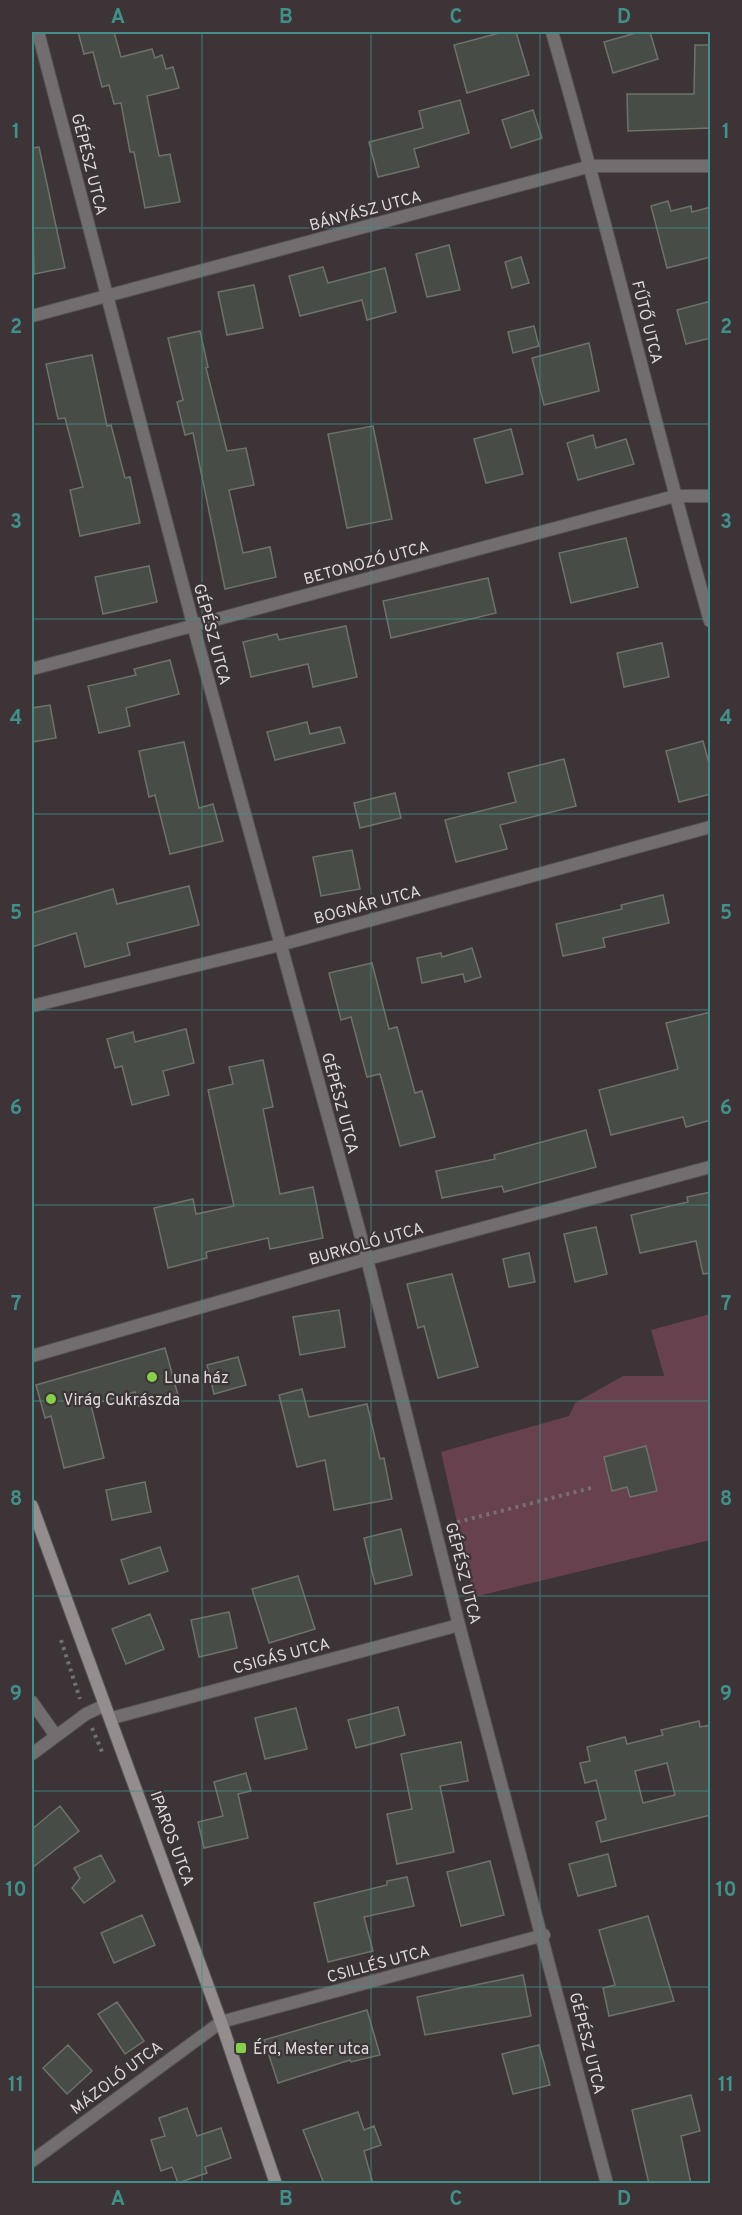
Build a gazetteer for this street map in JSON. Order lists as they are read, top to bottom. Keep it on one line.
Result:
{"streets":{"street":["GÉPÉSZ UTCA","BÁNYÁSZ UTCA","FŰTŐ UTCA","BETONOZÓ UTCA","BOGNÁR UTCA","BURKOLÓ UTCA","CSIGÁS UTCA","IPAROS UTCA","CSILLÉS UTCA","MÁZOLÓ UTCA"]},"crossings":[["GÉPÉSZ UTCA","BÁNYÁSZ UTCA"],["GÉPÉSZ UTCA","BETONOZÓ UTCA"],["GÉPÉSZ UTCA","BOGNÁR UTCA"],["GÉPÉSZ UTCA","BURKOLÓ UTCA"],["GÉPÉSZ UTCA","CSIGÁS UTCA"],["GÉPÉSZ UTCA","CSILLÉS UTCA"],["BÁNYÁSZ UTCA","FŰTŐ UTCA"],["FŰTŐ UTCA","BETONOZÓ UTCA"],["CSIGÁS UTCA","IPAROS UTCA"],["IPAROS UTCA","CSILLÉS UTCA"],["IPAROS UTCA","MÁZOLÓ UTCA"],["CSILLÉS UTCA","MÁZOLÓ UTCA"]],"places":{"other":["Luna ház","Virág Cukrászda"],"transit":["Érd, Mester utca"]},"grid":{"columns":["A","B","C","D"],"rows":["1","2","3","4","5","6","7","8","9","10","11"]}}
